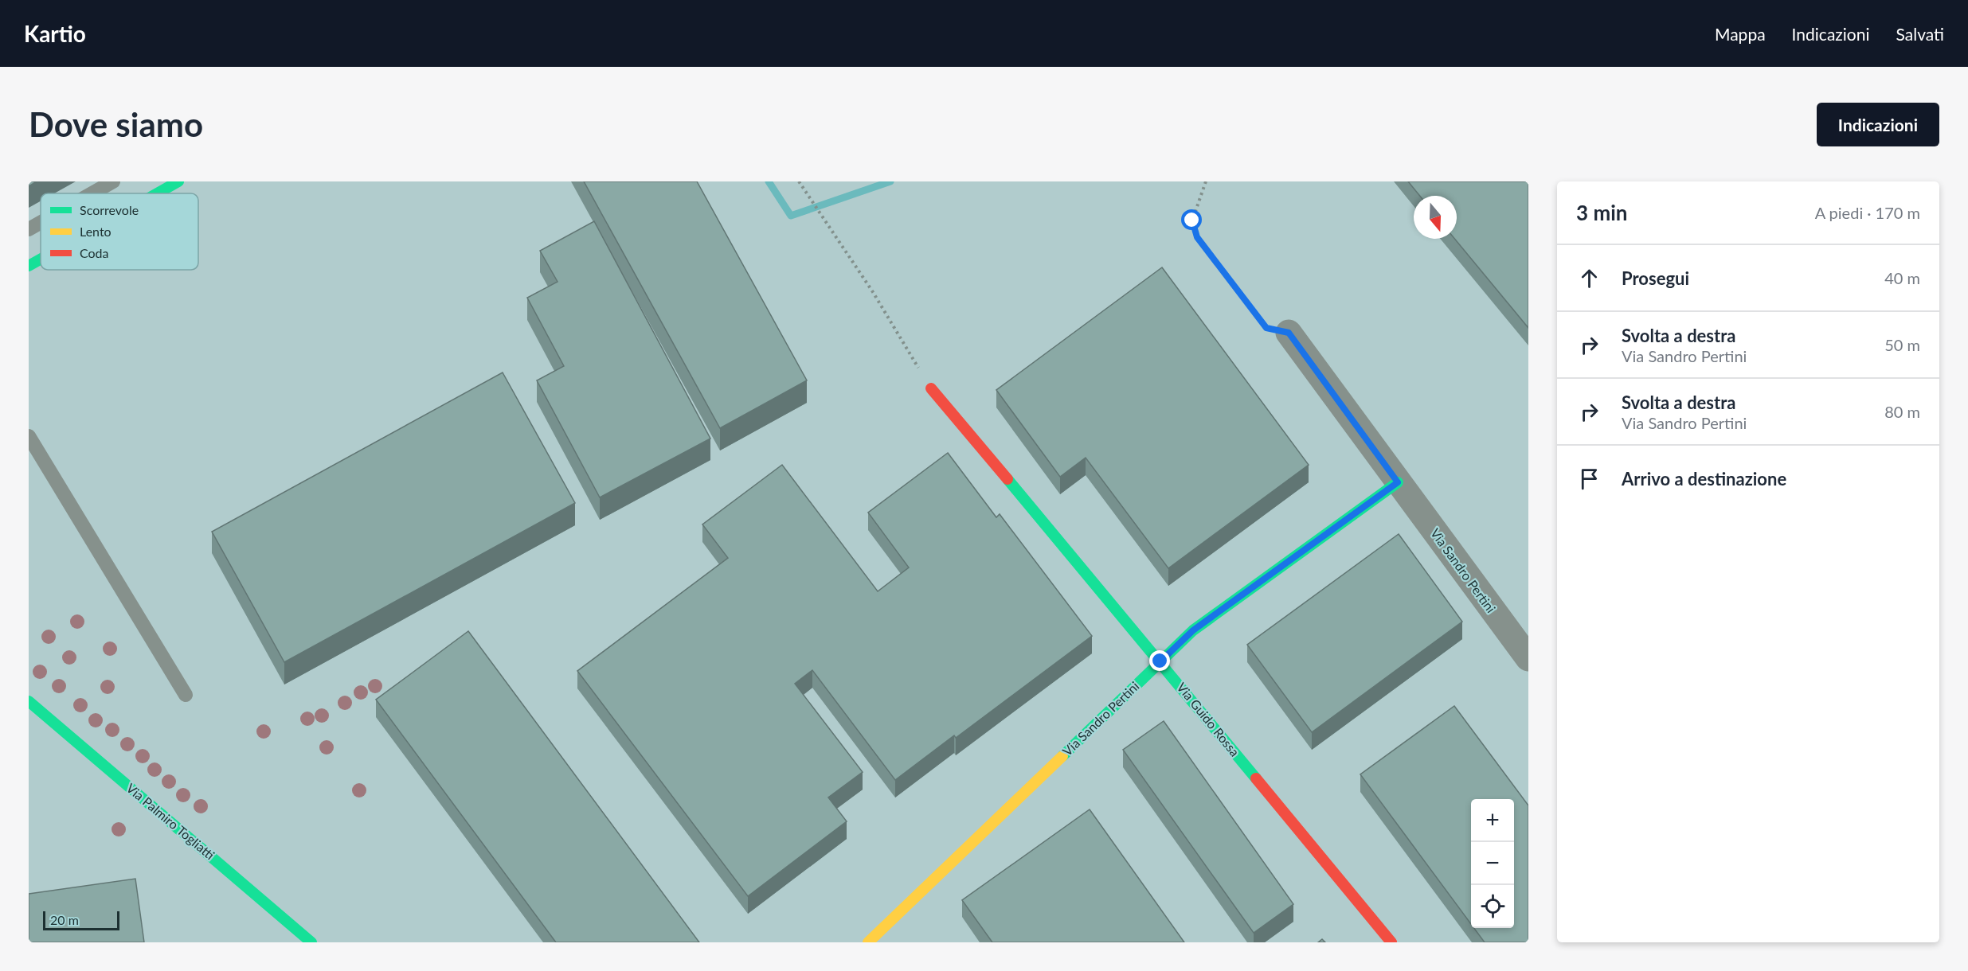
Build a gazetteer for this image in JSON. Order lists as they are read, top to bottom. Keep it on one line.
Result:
{"streets":{"street":["Via Sandro Pertini","Via Guido Rossa","Via Palmiro Togliatti"]},"crossings":[["Via Sandro Pertini","Via Guido Rossa"]],"legend":["Scorrevole","Lento","Coda"],"scale_bar":"20 m","north":"bottom","page":{"header":"Kartio","nav":["Mappa","Indicazioni","Salvati"],"buttons":"Indicazioni","title":"Dove siamo","heading":["3 min","A piedi · 170 m"],"list":[["Prosegui","40 m"],["Svolta a destra","Via Sandro Pertini","50 m"],["Svolta a destra","Via Sandro Pertini","80 m"],"Arrivo a destinazione"],"map_buttons":["+","−"],"scale":"20 m"}}
